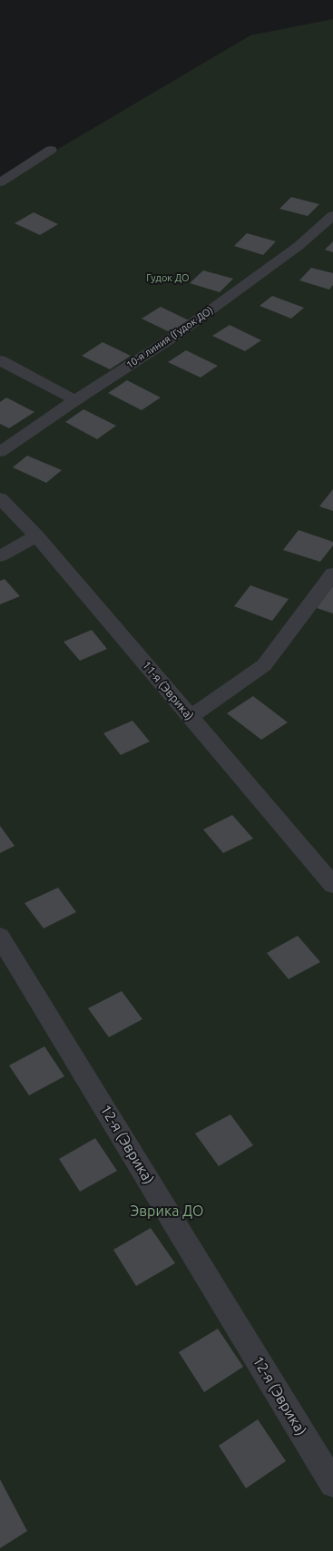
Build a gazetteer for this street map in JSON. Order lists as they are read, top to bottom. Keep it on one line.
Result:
{"streets":{"lane":["10-я линия (Гудок ДО)","11-я (Эврика)","12-я (Эврика)"]},"parks":["Гудок ДО","Эврика ДО"]}
